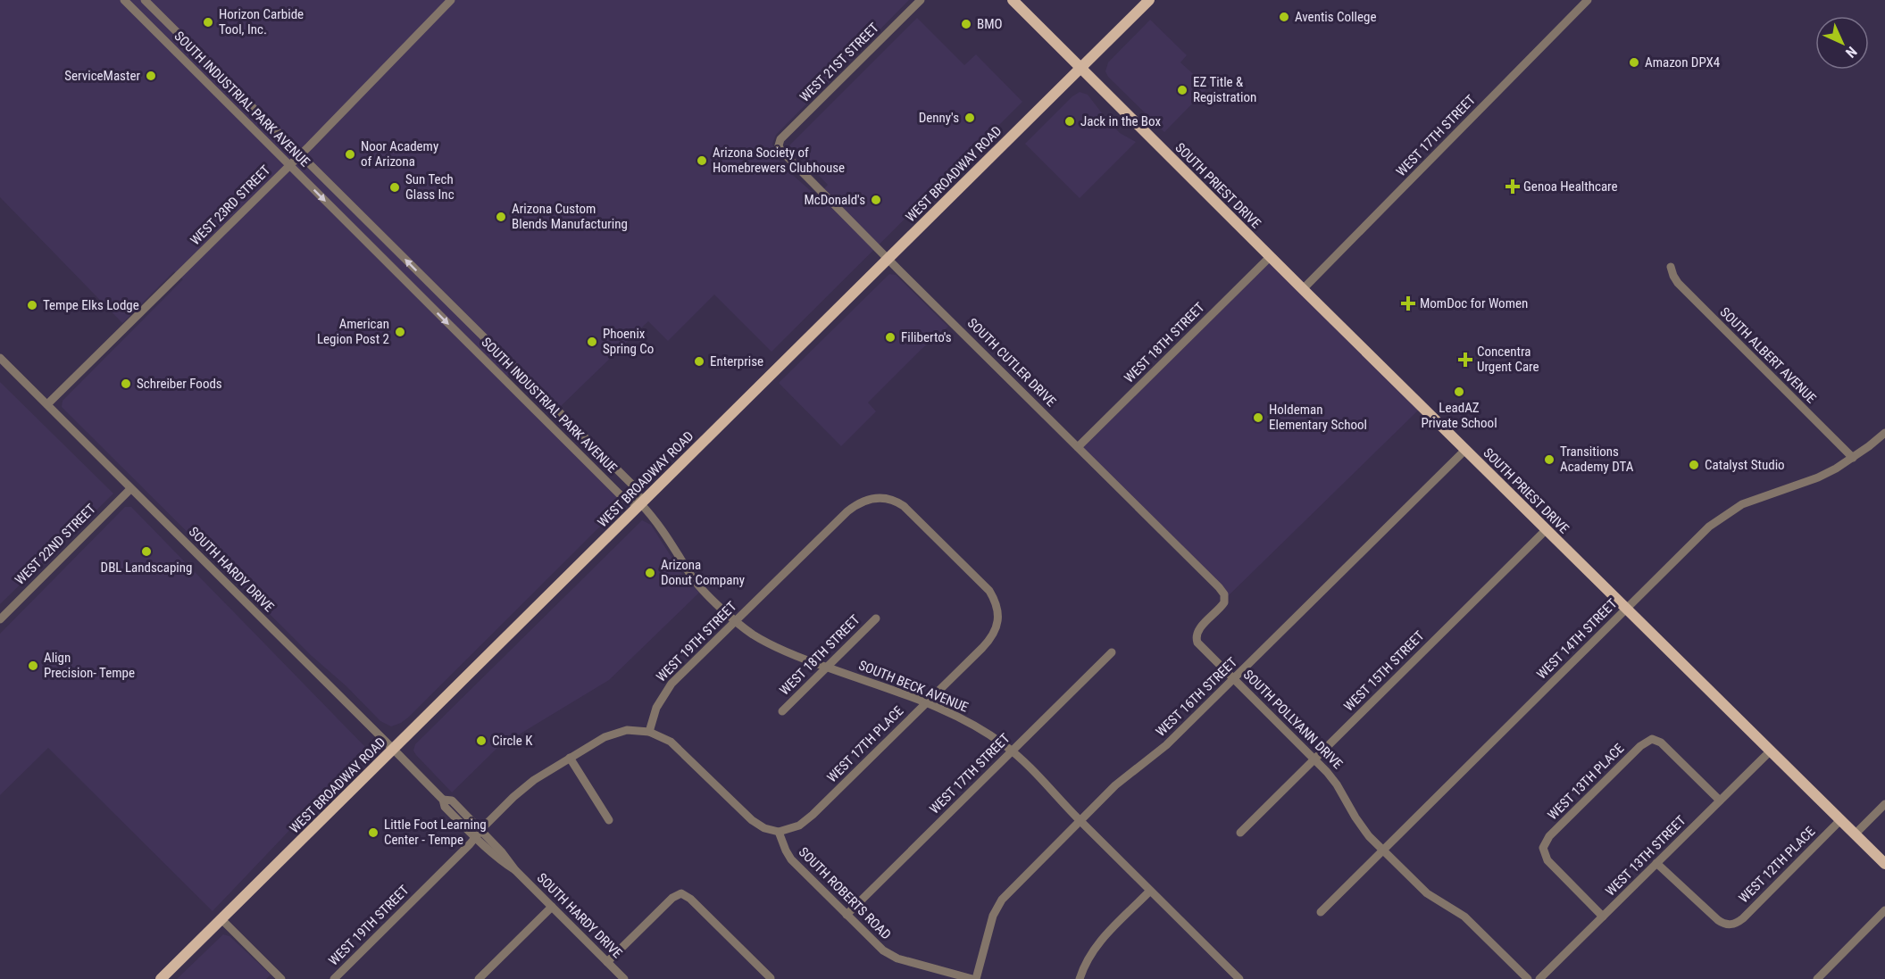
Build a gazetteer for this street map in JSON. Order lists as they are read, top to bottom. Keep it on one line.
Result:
{"streets":{"main road":["WEST BROADWAY ROAD","SOUTH PRIEST DRIVE"],"street":["WEST 21ST STREET","SOUTH INDUSTRIAL PARK AVENUE","WEST 17TH STREET","WEST 23RD STREET","WEST 18TH STREET","SOUTH ALBERT AVENUE","SOUTH CUTLER DRIVE","WEST 22ND STREET","SOUTH HARDY DRIVE","WEST 14TH STREET","WEST 19TH STREET","WEST 15TH STREET","SOUTH BECK AVENUE","WEST 16TH STREET","SOUTH POLLYANN DRIVE","WEST 17TH PLACE","WEST 13TH PLACE","WEST 13TH STREET","WEST 12TH PLACE","SOUTH ROBERTS ROAD"]},"crossings":[["WEST 21ST STREET","SOUTH CUTLER DRIVE"],["SOUTH INDUSTRIAL PARK AVENUE","WEST BROADWAY ROAD"],["SOUTH INDUSTRIAL PARK AVENUE","WEST 23RD STREET"],["SOUTH INDUSTRIAL PARK AVENUE","SOUTH BECK AVENUE"],["WEST 17TH STREET","SOUTH PRIEST DRIVE"],["WEST 17TH STREET","SOUTH BECK AVENUE"],["WEST 17TH STREET","SOUTH ROBERTS ROAD"],["WEST BROADWAY ROAD","SOUTH PRIEST DRIVE"],["WEST BROADWAY ROAD","SOUTH CUTLER DRIVE"],["WEST BROADWAY ROAD","SOUTH HARDY DRIVE"],["WEST BROADWAY ROAD","SOUTH BECK AVENUE"],["SOUTH PRIEST DRIVE","WEST 18TH STREET"],["SOUTH PRIEST DRIVE","WEST 14TH STREET"],["SOUTH PRIEST DRIVE","WEST 15TH STREET"],["SOUTH PRIEST DRIVE","WEST 16TH STREET"],["SOUTH PRIEST DRIVE","WEST 13TH STREET"],["SOUTH PRIEST DRIVE","WEST 12TH PLACE"],["WEST 23RD STREET","SOUTH HARDY DRIVE"],["WEST 18TH STREET","SOUTH CUTLER DRIVE"],["WEST 18TH STREET","SOUTH BECK AVENUE"],["SOUTH ALBERT AVENUE","WEST 14TH STREET"],["SOUTH CUTLER DRIVE","SOUTH POLLYANN DRIVE"],["WEST 22ND STREET","SOUTH HARDY DRIVE"],["SOUTH HARDY DRIVE","WEST 19TH STREET"],["WEST 14TH STREET","SOUTH POLLYANN DRIVE"],["WEST 19TH STREET","SOUTH BECK AVENUE"],["WEST 15TH STREET","SOUTH POLLYANN DRIVE"],["SOUTH BECK AVENUE","WEST 16TH STREET"],["SOUTH BECK AVENUE","WEST 17TH PLACE"],["WEST 16TH STREET","SOUTH POLLYANN DRIVE"],["WEST 16TH STREET","SOUTH ROBERTS ROAD"],["WEST 17TH PLACE","SOUTH ROBERTS ROAD"],["WEST 13TH PLACE","WEST 13TH STREET"],["WEST 13TH STREET","WEST 12TH PLACE"]],"places":{"other":["Aventis College","Horizon Carbide Tool, Inc.","BMO","Amazon DPX4","ServiceMaster","EZ Title & Registration","Denny's","Jack in the Box","Noor Academy of Arizona","Arizona Society of Homebrewers Clubhouse","Sun Tech Glass Inc","McDonald's","Arizona Custom Blends Manufacturing","Tempe Elks Lodge","American Legion Post 2","Filiberto's","Phoenix Spring Co","Enterprise","Schreiber Foods","LeadAZ Private School","Holdeman Elementary School","Transitions Academy DTA","Catalyst Studio","DBL Landscaping","Arizona Donut Company","Align Precision- Tempe","Circle K","Little Foot Learning Center - Tempe"],"health":["Genoa Healthcare","MomDoc for Women","Concentra Urgent Care"]},"north":"bottom right"}
